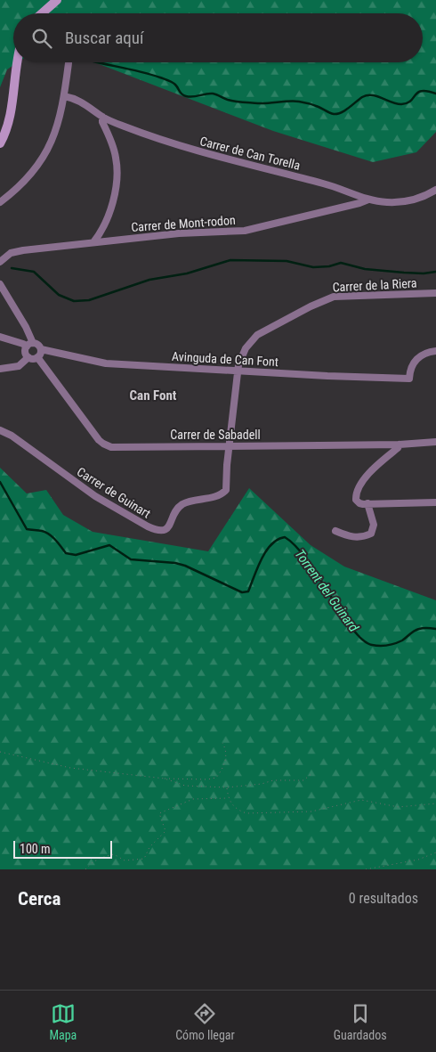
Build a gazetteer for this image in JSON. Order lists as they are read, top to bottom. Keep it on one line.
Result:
{"streets":{"street":["Carrer de Can Torella","Carrer de Mont-rodon","Carrer de la Riera","Avinguda de Can Font","Carrer de Sabadell","Carrer de Guinart"]},"crossings":[["Carrer de Can Torella","Carrer de Mont-rodon"],["Carrer de la Riera","Avinguda de Can Font"],["Carrer de la Riera","Carrer de Guinart"],["Avinguda de Can Font","Carrer de Sabadell"],["Avinguda de Can Font","Carrer de Guinart"],["Carrer de Sabadell","Carrer de Guinart"]],"districts":["Can Font"],"water":["Torrent del Guinard"],"scale_bar":"100 m","page":{"search":"Buscar aquí","scale":"100 m","heading":["Cerca","0 resultados"],"nav":["Mapa","Cómo llegar","Guardados"]}}
